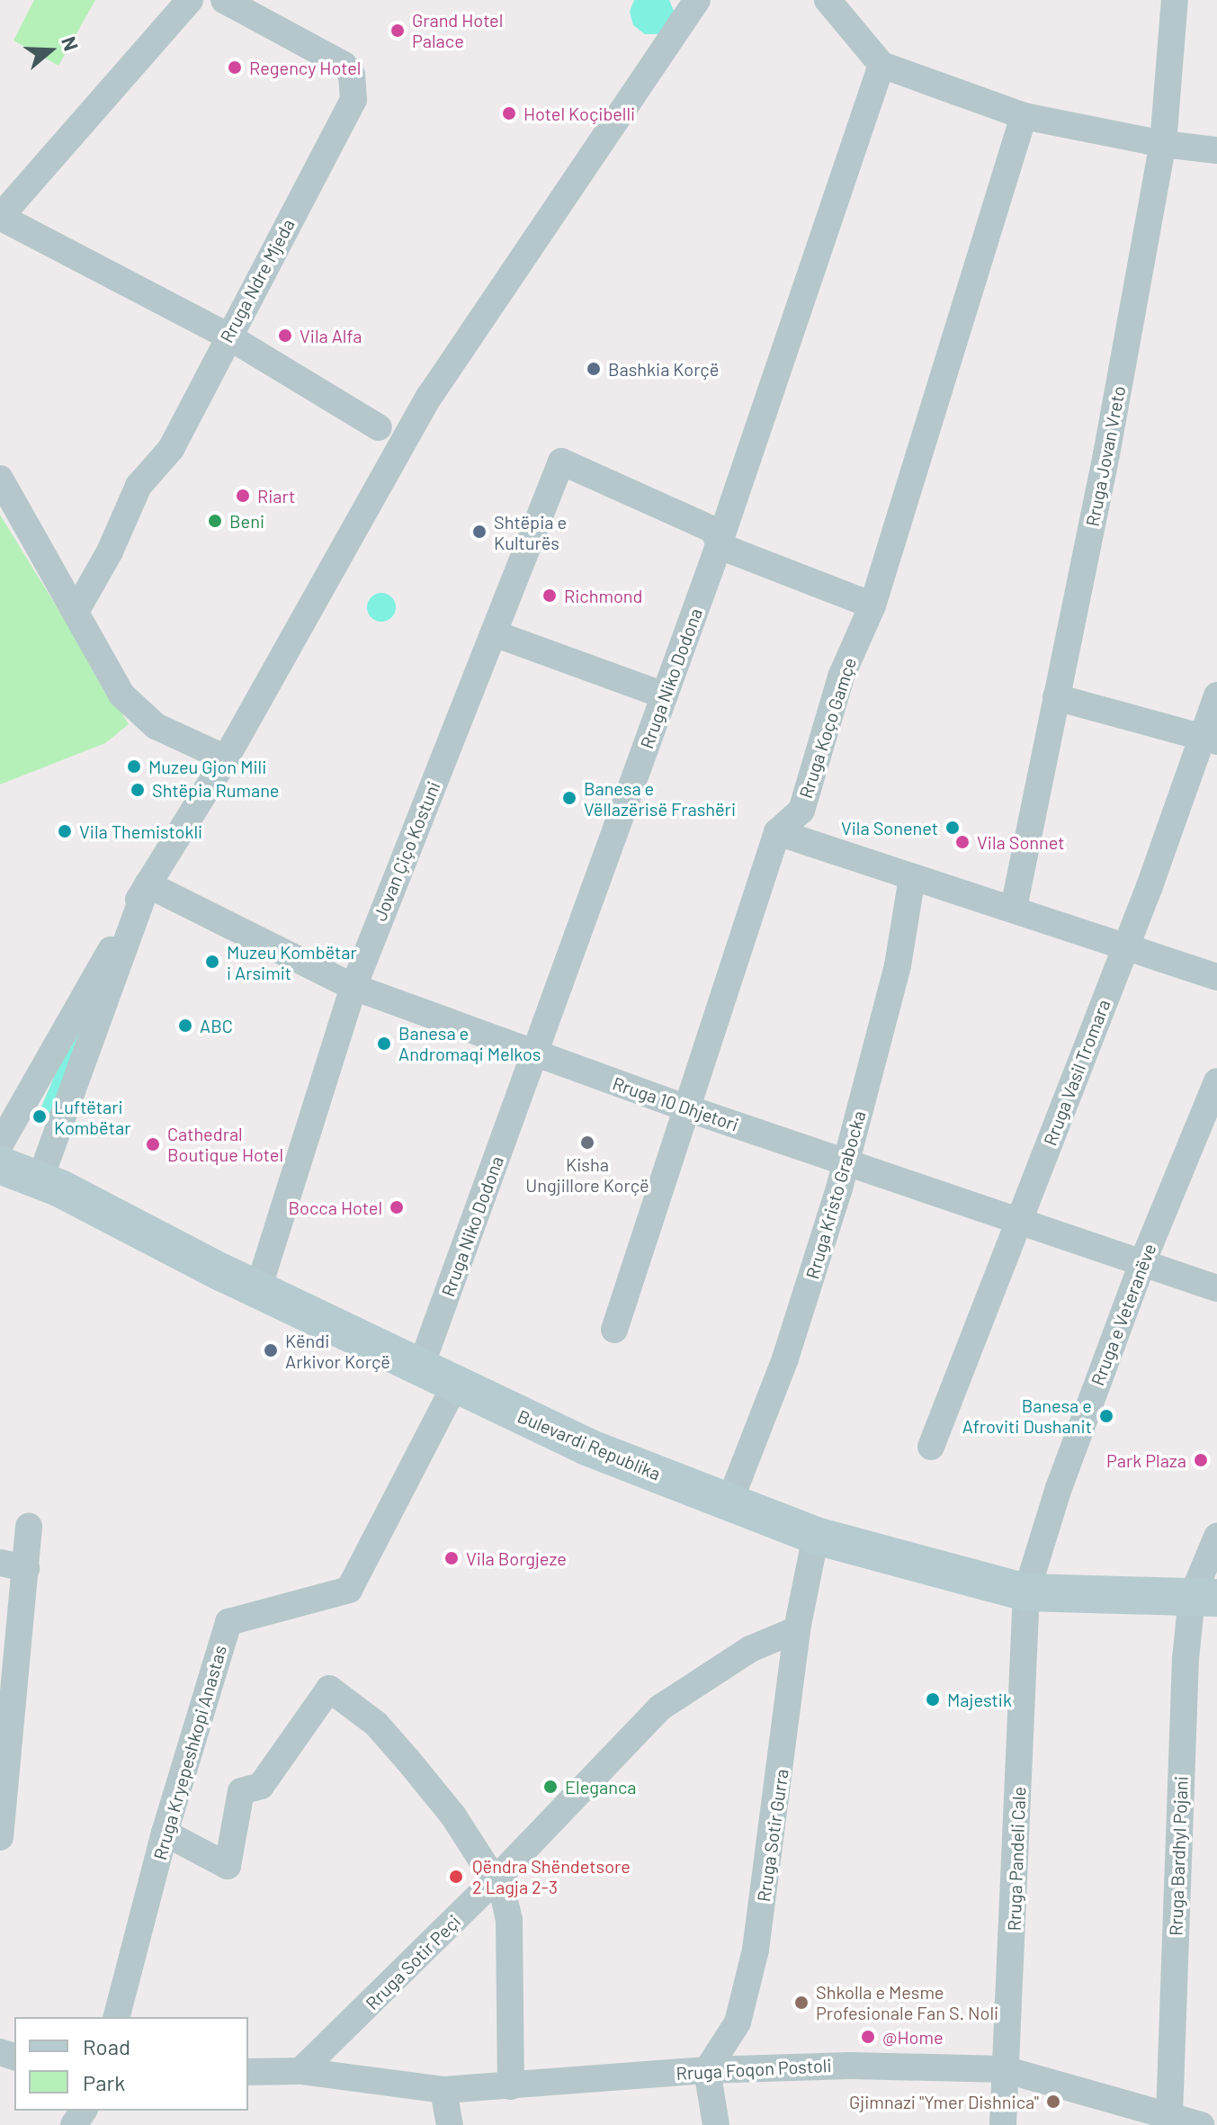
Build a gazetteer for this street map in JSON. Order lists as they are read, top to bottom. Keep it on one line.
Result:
{"streets":{"street":["Rruga Ndre Mjeda","Rruga Jovan Vreto","Rruga Niko Dodona","Rruga Koço Gamçe","Jovan Çiço Kostuni","Rruga Vasil Tromara","Rruga 10 Dhjetori","Rruga Kristo Grabocka","Rruga e Veteranëve","Bulevardi Republika","Rruga Kryepeshkopi Anastas","Rruga Sotir Gurra","Rruga Bardhyl Pojani","Rruga Pandeli Cale","Rruga Sotir Peçi","Rruga Foqon Postoli"]},"crossings":[["Rruga Niko Dodona","Jovan Çiço Kostuni"],["Rruga Niko Dodona","Rruga 10 Dhjetori"],["Rruga Niko Dodona","Bulevardi Republika"],["Rruga Koço Gamçe","Rruga 10 Dhjetori"],["Jovan Çiço Kostuni","Rruga 10 Dhjetori"],["Jovan Çiço Kostuni","Bulevardi Republika"],["Rruga Vasil Tromara","Rruga 10 Dhjetori"],["Rruga 10 Dhjetori","Rruga Kristo Grabocka"],["Rruga 10 Dhjetori","Rruga e Veteranëve"],["Rruga Kristo Grabocka","Bulevardi Republika"],["Rruga e Veteranëve","Bulevardi Republika"],["Rruga e Veteranëve","Rruga Pandeli Cale"],["Bulevardi Republika","Rruga Kryepeshkopi Anastas"],["Bulevardi Republika","Rruga Sotir Gurra"],["Bulevardi Republika","Rruga Bardhyl Pojani"],["Bulevardi Republika","Rruga Pandeli Cale"],["Rruga Sotir Gurra","Rruga Sotir Peçi"],["Rruga Sotir Gurra","Rruga Foqon Postoli"],["Rruga Bardhyl Pojani","Rruga Foqon Postoli"],["Rruga Pandeli Cale","Rruga Foqon Postoli"],["Rruga Sotir Peçi","Rruga Foqon Postoli"]],"places":["Grand Hotel Palace","Regency Hotel","Hotel Koçibelli","Vila Alfa","Bashkia Korçë","Riart","Beni","Shtëpia e Kulturës","Richmond","Muzeu Gjon Mili","Shtëpia Rumane","Banesa e Vëllazërisë Frashëri","Vila Sonenet","Vila Themistokli","Vila Sonnet","Muzeu Kombëtar i Arsimit","ABC","Banesa e Andromaqi Melkos","Luftëtari Kombëtar","Kisha Ungjillore Korçë","Cathedral Boutique Hotel","Bocca Hotel","Këndi Arkivor Korçë","Banesa e Afroviti Dushanit","Park Plaza","Vila Borgjeze","Majestik","Eleganca","Qëndra Shëndetsore 2 Lagja 2-3","Shkolla e Mesme Profesionale Fan S. Noli","@Home","Gjimnazi \"Ymer Dishnica\""],"legend":["Road","Park"],"north":"right"}
